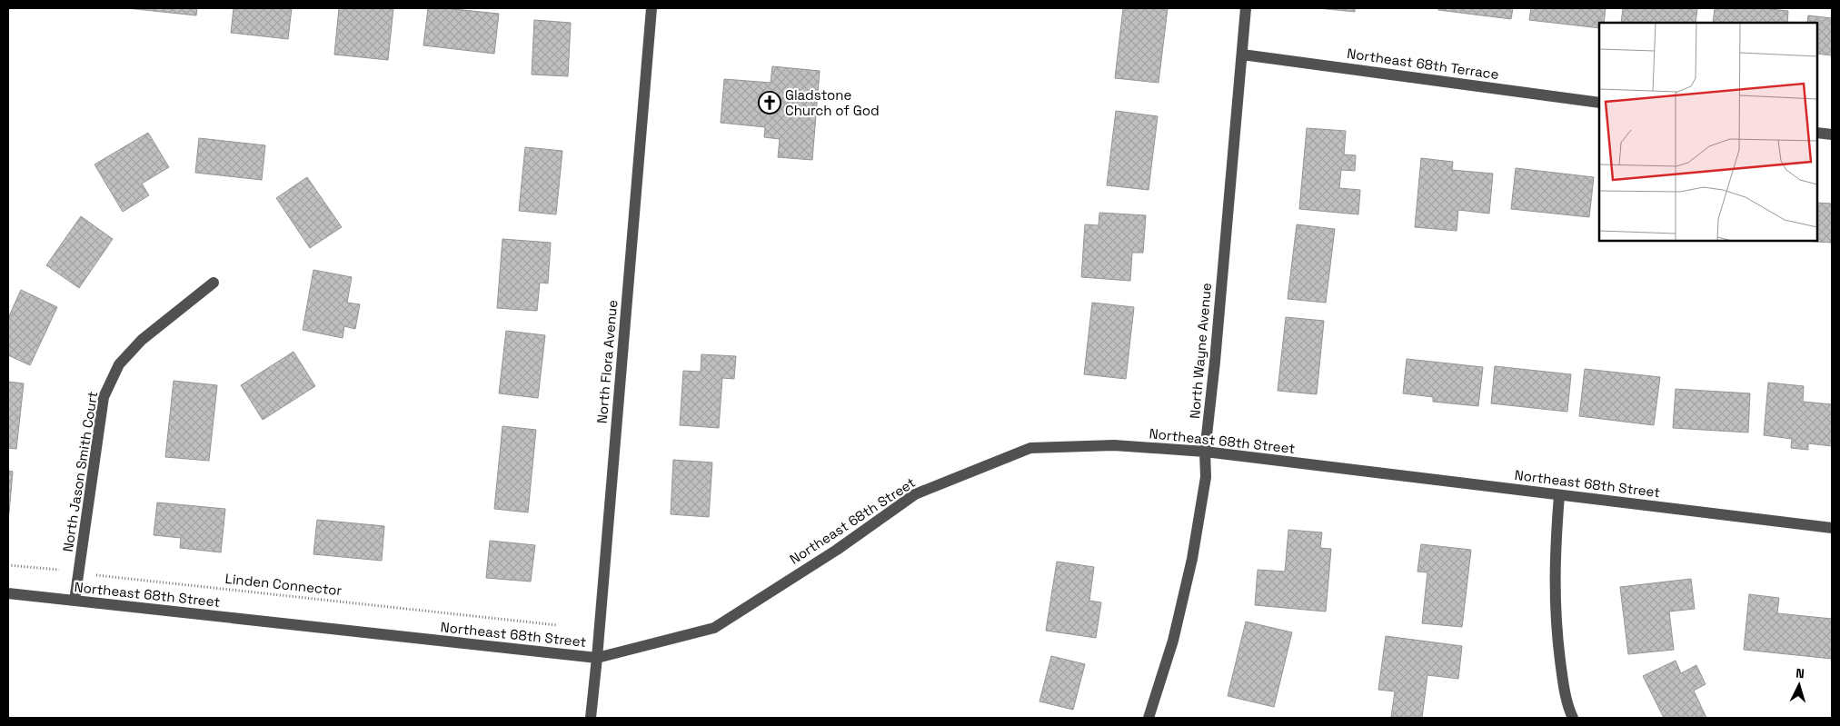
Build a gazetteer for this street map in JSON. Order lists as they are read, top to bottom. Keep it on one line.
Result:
{"streets":{"street":["Northeast 68th Terrace","North Wayne Avenue","North Flora Avenue","Northeast 68th Street","North Jason Smith Court"],"path":["Linden Connector"]},"crossings":[["Northeast 68th Terrace","North Wayne Avenue"],["North Wayne Avenue","Northeast 68th Street"],["North Flora Avenue","Northeast 68th Street"],["Northeast 68th Street","North Jason Smith Court"],["North Jason Smith Court","Linden Connector"]],"places":{"church":["Gladstone Church of God"]},"north":"top"}
